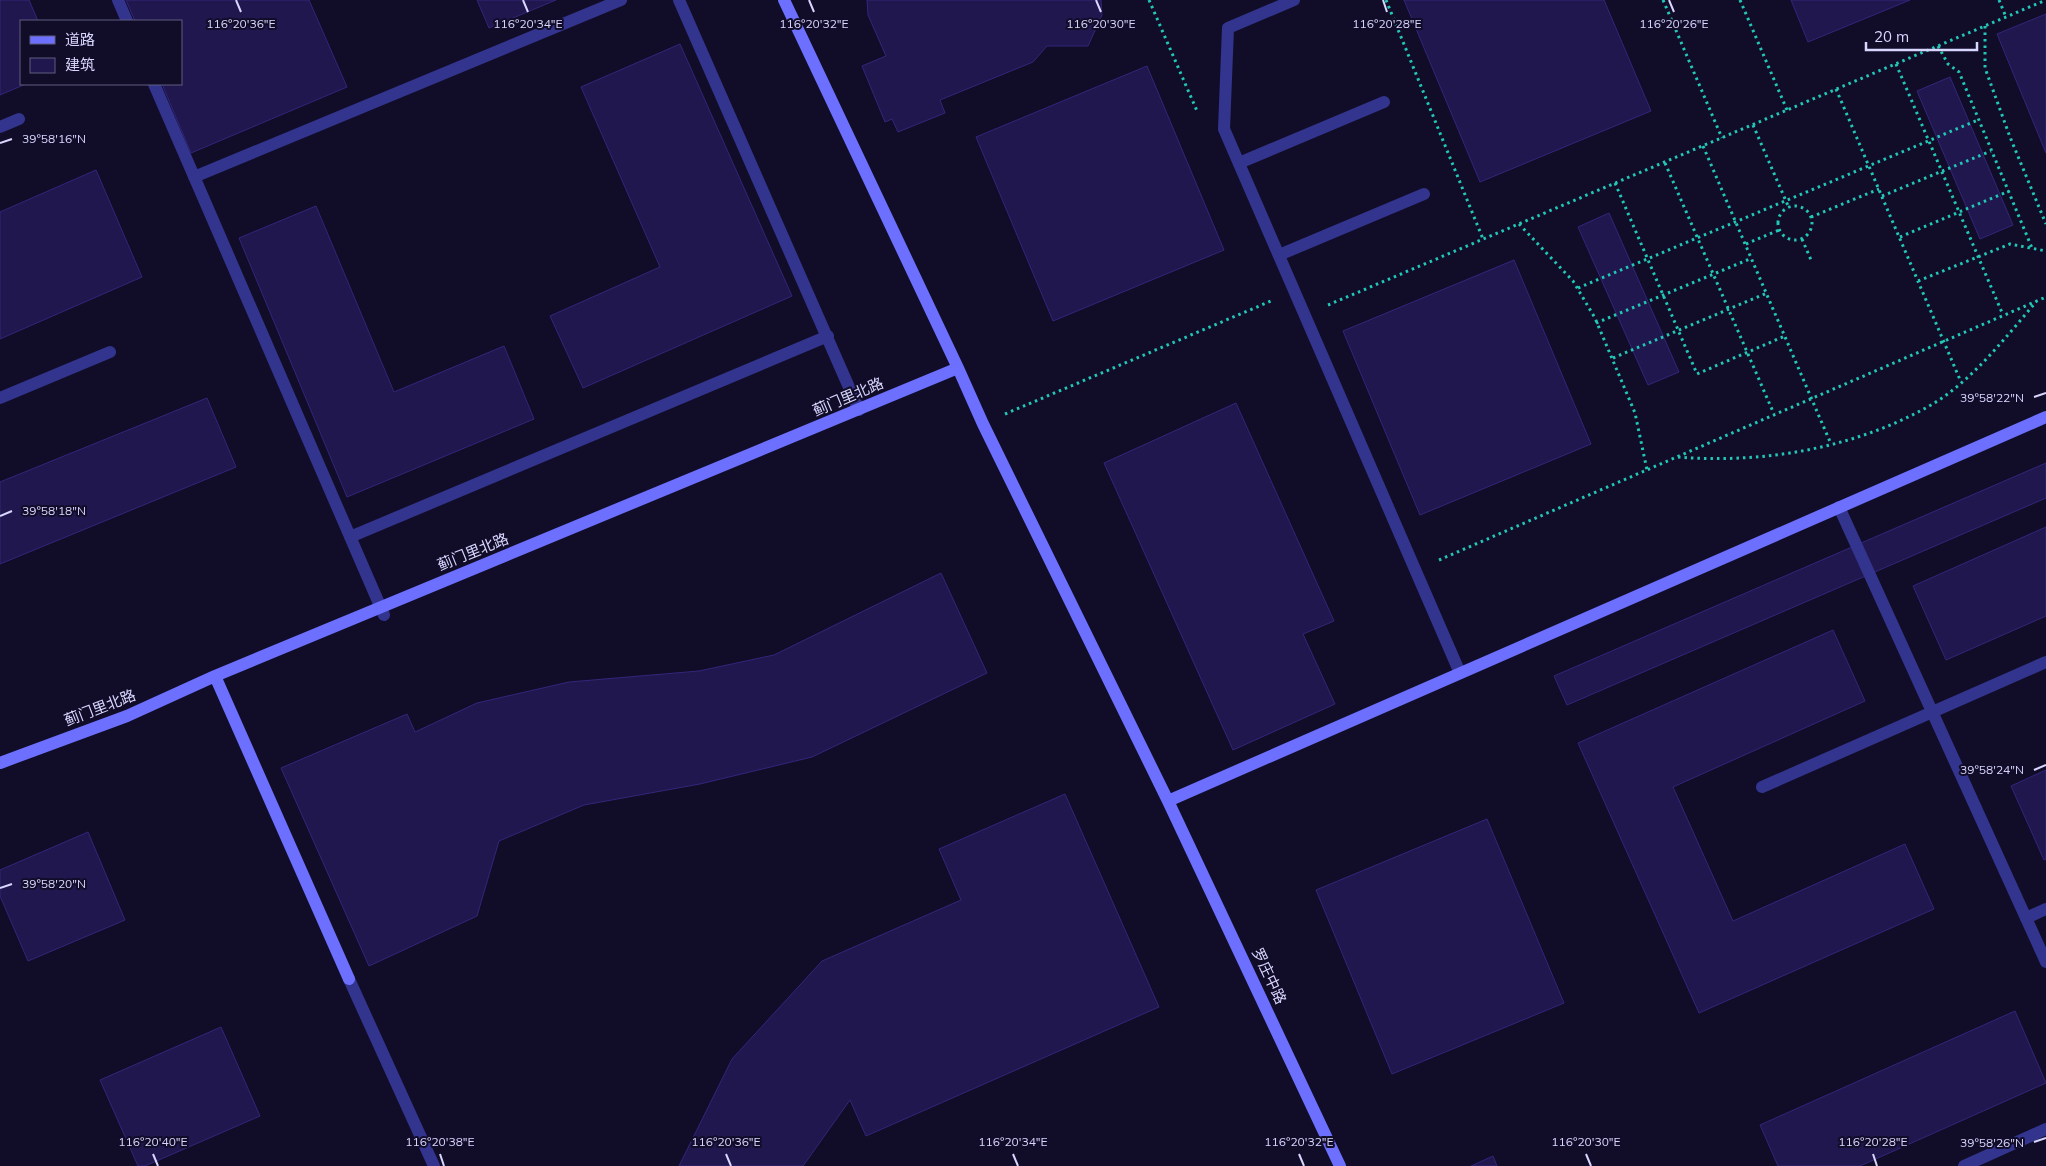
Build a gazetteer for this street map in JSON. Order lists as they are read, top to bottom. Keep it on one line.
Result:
{"streets":{"street":["蓟门里北路","罗庄中路"]},"crossings":[["蓟门里北路","罗庄中路"]],"legend":["道路","建筑"],"scale_bar":"20 m","coordinates":["116°20'36\"E","116°20'34\"E","116°20'32\"E","116°20'30\"E","116°20'28\"E","116°20'26\"E","39°58'16\"N","39°58'22\"N","39°58'18\"N","39°58'24\"N","39°58'20\"N","116°20'40\"E","116°20'38\"E","39°58'26\"N"]}
